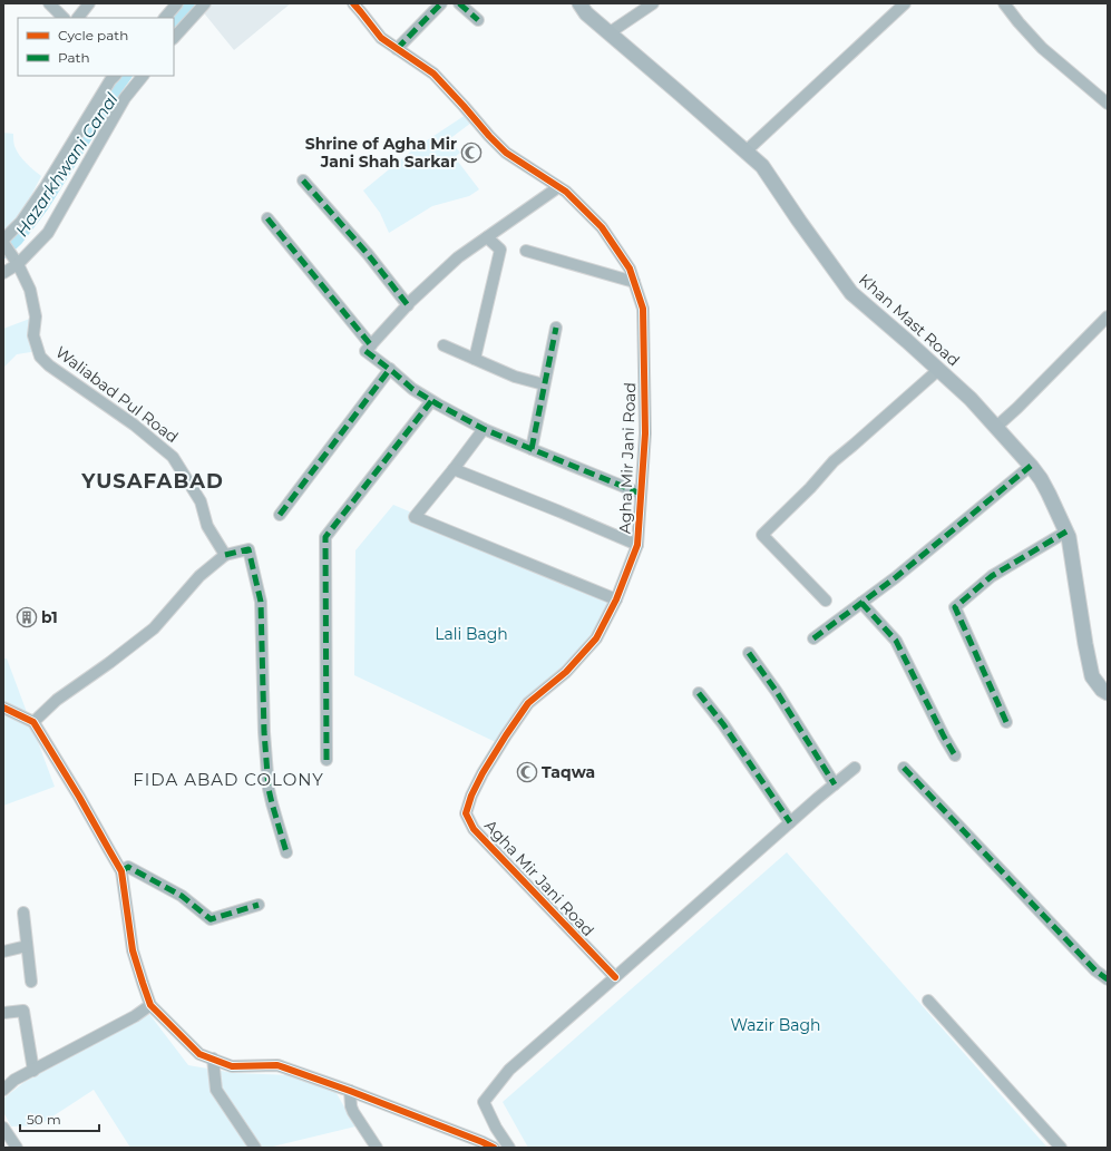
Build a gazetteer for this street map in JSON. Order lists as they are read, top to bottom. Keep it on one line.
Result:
{"streets":{"main road":["Khan Mast Road"],"street":["Waliabad Pul Road","Agha Mir Jani Road"]},"districts":["YUSAFABAD","FIDA ABAD COLONY"],"water":["Hazarkhwani Canal"],"parks":["Lali Bagh","Wazir Bagh"],"places":{"mosque":["Shrine of Agha Mir Jani Shah Sarkar","Taqwa"],"building":["b1"]},"legend":["Cycle path","Path"],"scale_bar":"50 m"}
